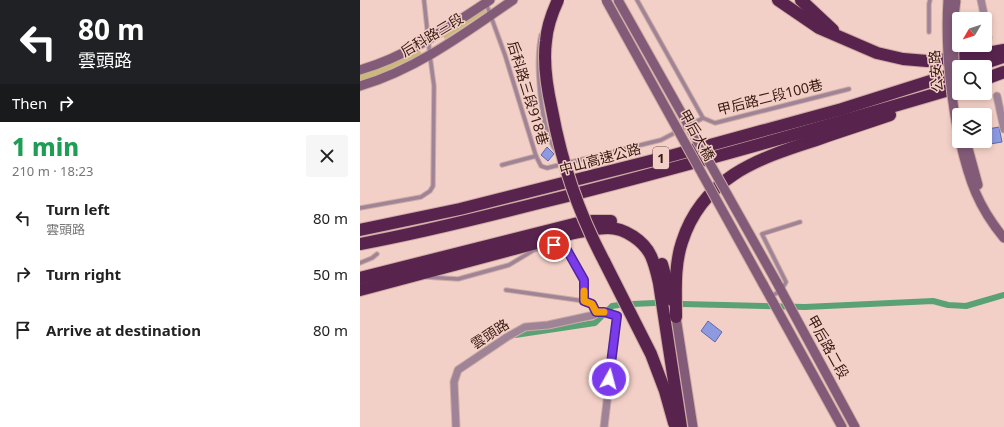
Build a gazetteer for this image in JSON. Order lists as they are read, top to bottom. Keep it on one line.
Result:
{"streets":{"highway":["1","中山高速公路"],"main road":["后科路三段","公安路","甲后大橋","甲后路二段"],"street":["雲頭路"],"lane":["后科路三段918巷","甲后路二段100巷"]},"crossings":[["后科路三段","后科路三段918巷"],["后科路三段918巷","甲后路二段100巷"],["甲后大橋","甲后路二段"]],"north":"bottom left","page":{"turn":["80 m","雲頭路"],"then":"Then","heading":["1 min","210 m · 18:23"],"list":[{"name":"Turn left","note":"雲頭路","value":"80 m"},{"name":"Turn right","value":"50 m"},{"name":"Arrive at destination","value":"80 m"}]}}
